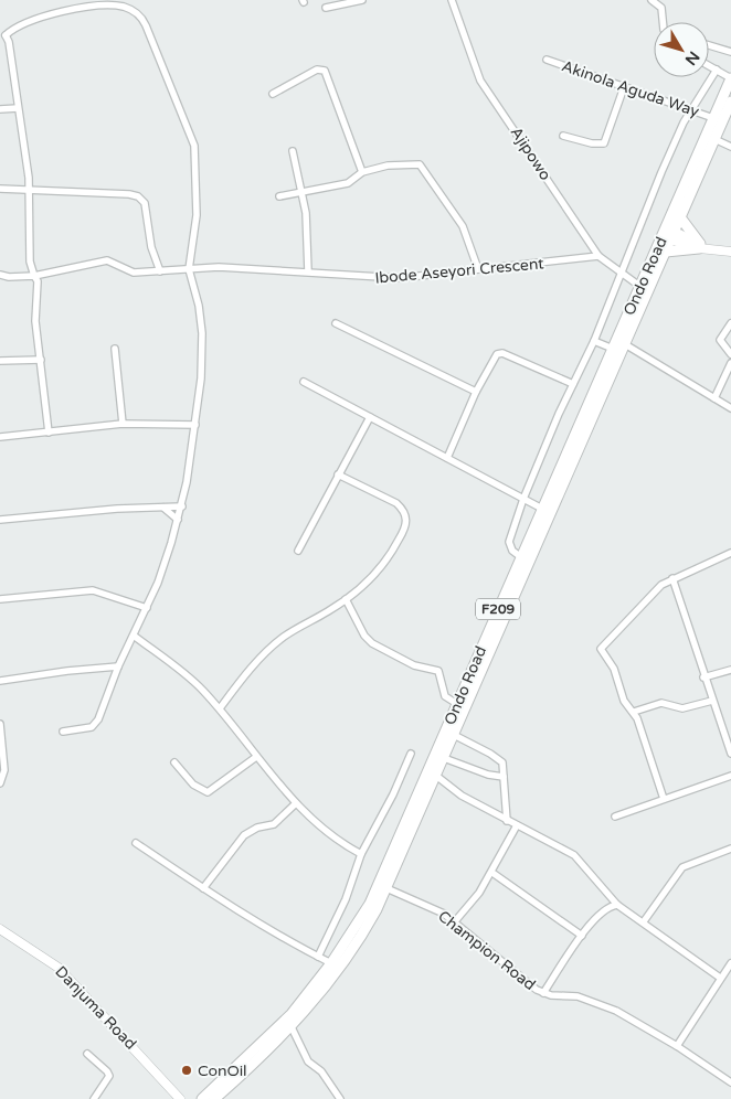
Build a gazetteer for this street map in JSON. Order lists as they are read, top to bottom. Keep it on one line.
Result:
{"streets":{"main road":["Ondo Road","F209"],"street":["Akinola Aguda Way","Ajipowo","Ibode Aseyori Crescent","Champion Road","Danjuma Road"]},"crossings":[["Akinola Aguda Way","Ondo Road"],["Ajipowo","Ibode Aseyori Crescent"],["Ajipowo","Ondo Road"],["Ondo Road","Champion Road"]],"places":["ConOil"],"north":"bottom right"}
